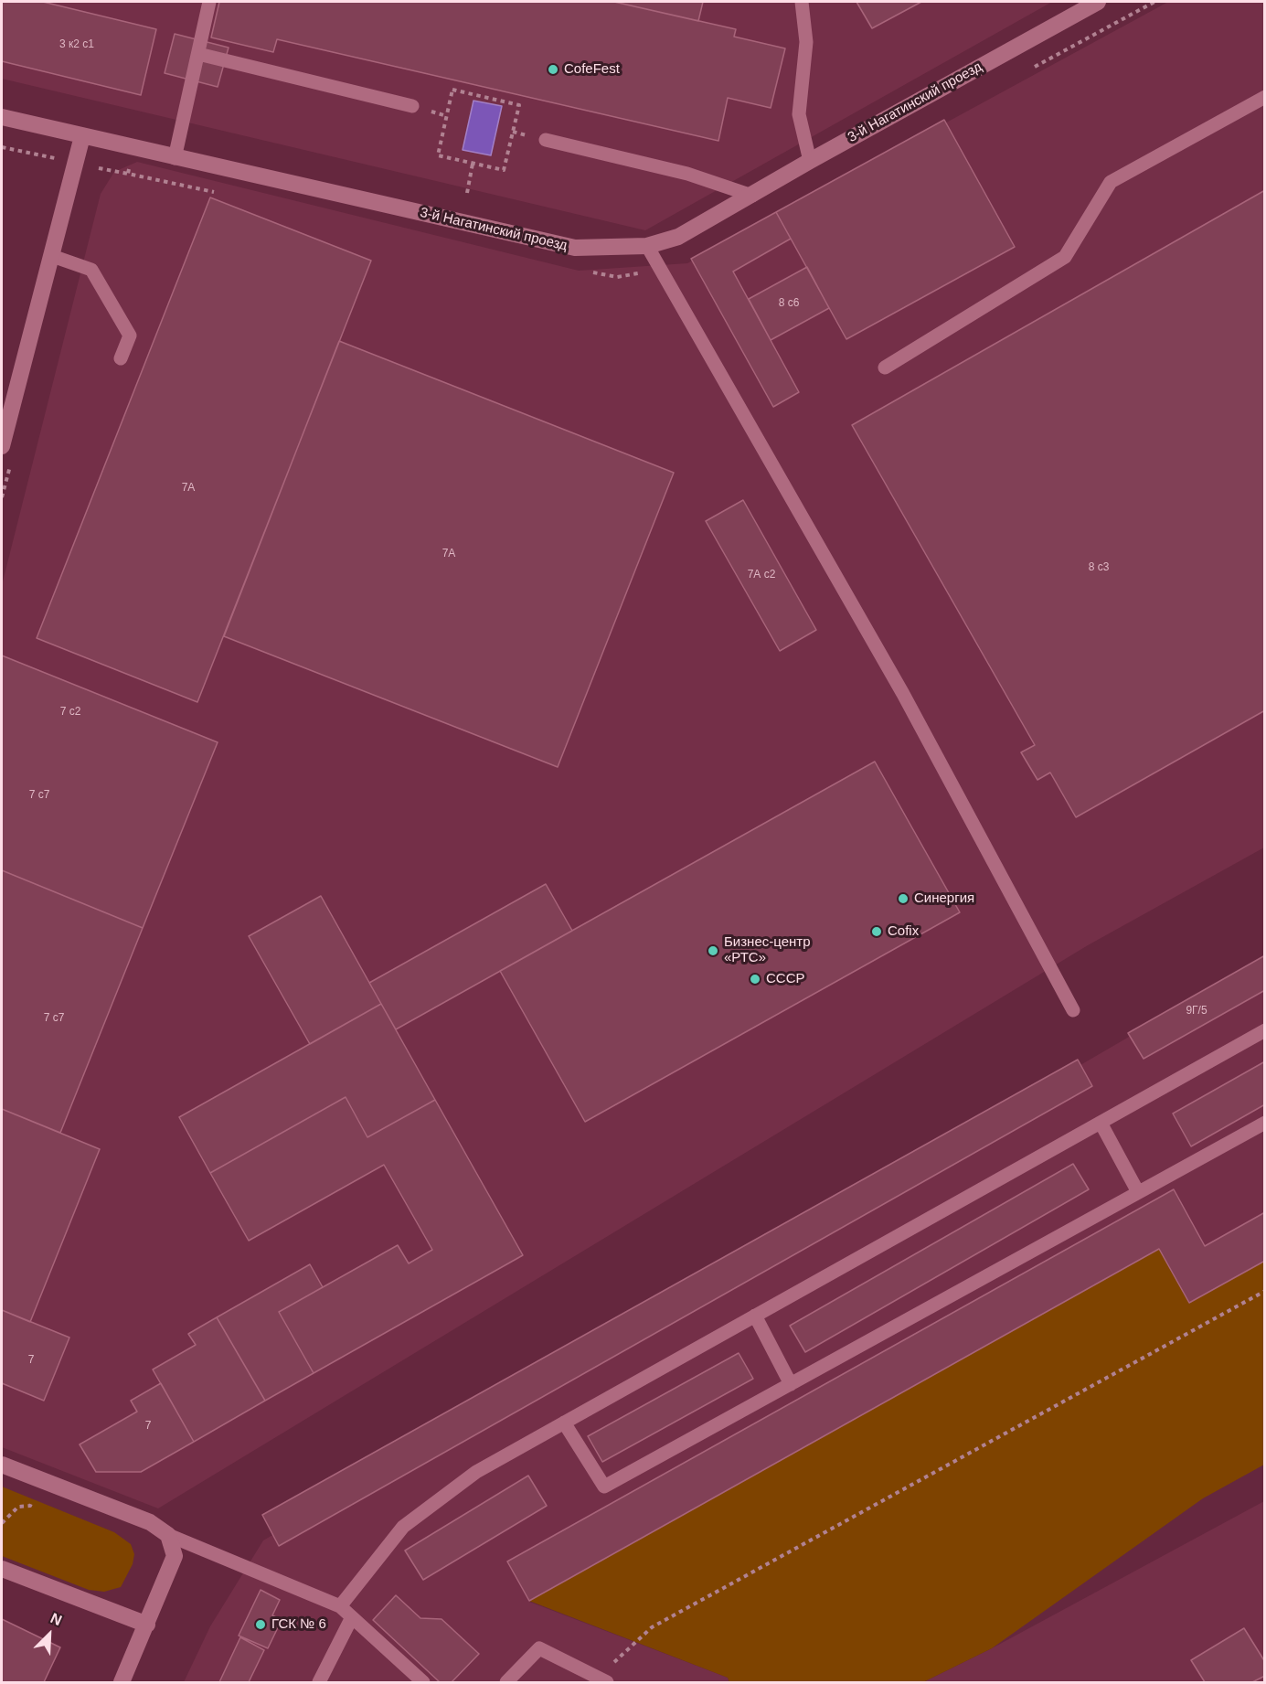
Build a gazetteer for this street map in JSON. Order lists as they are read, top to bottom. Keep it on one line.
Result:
{"streets":{"street":["3-й Нагатинский проезд"]},"places":["CofeFest","Синергия","Cofix","Бизнес-центр «РТС»","СССР","ГСК № 6"],"house_numbers":["3 к2 с1","8 с6","7А","7А","8 с3","7А с2","7 с2","7 с7","9Г/5","7 с7","7","7"],"north":"top right"}
